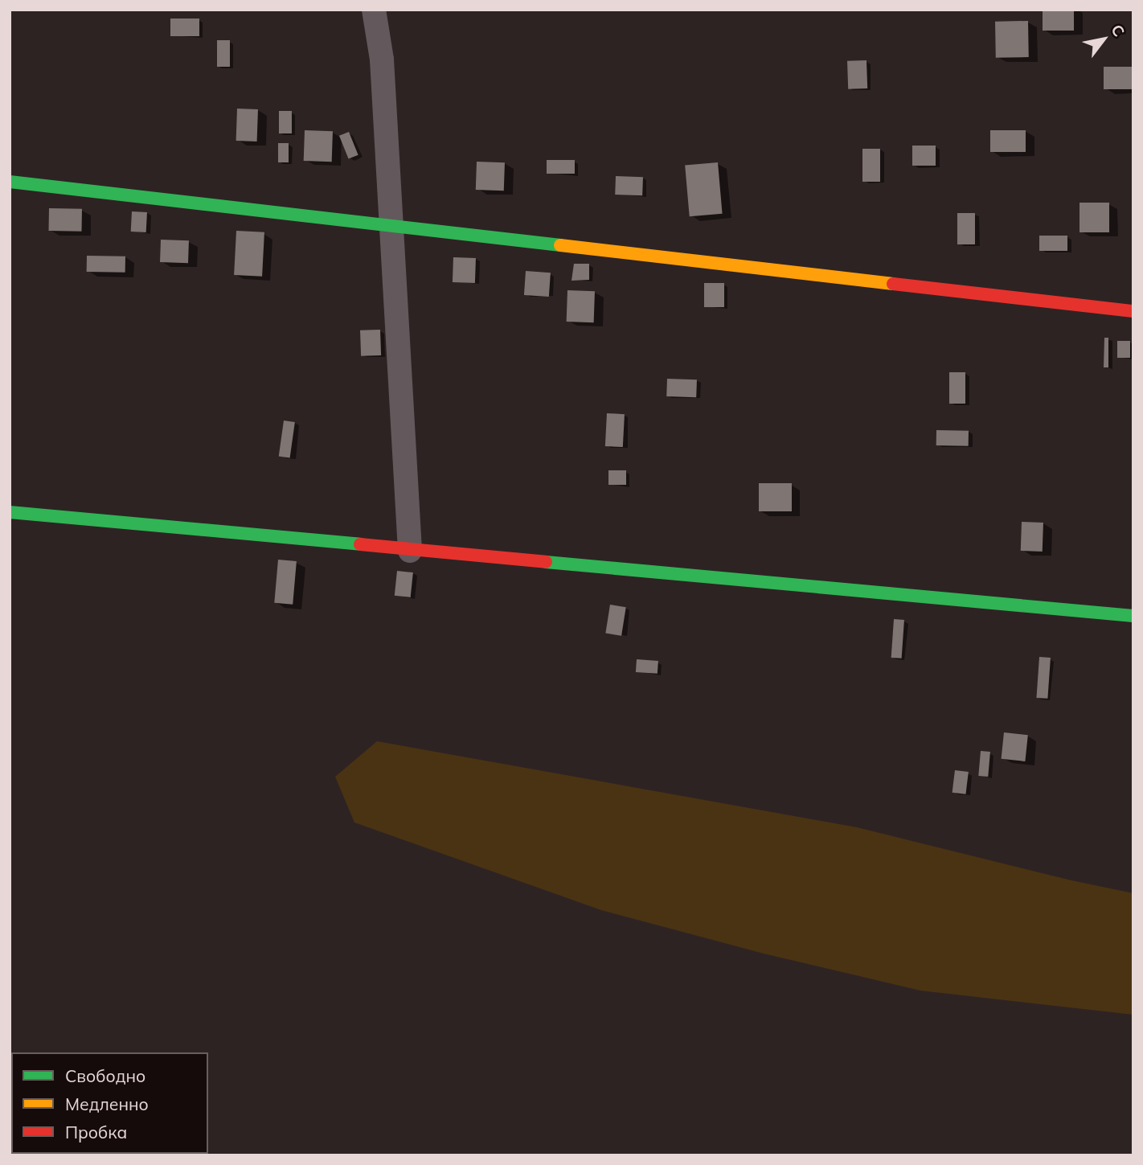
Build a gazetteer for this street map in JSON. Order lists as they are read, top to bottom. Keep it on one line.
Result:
{"legend":["Свободно","Медленно","Пробка"],"north":"top right"}
